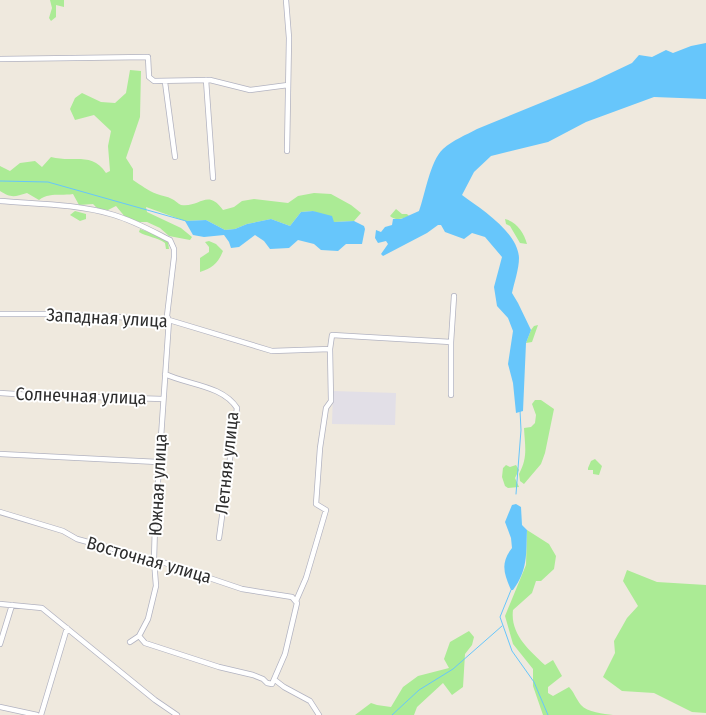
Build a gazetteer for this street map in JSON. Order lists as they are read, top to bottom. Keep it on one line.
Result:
{"streets":{"street":["Западная улица","Солнечная улица","Летняя улица","Южная улица","Восточная улица"]},"crossings":[["Западная улица","Южная улица"],["Солнечная улица","Южная улица"],["Летняя улица","Южная улица"],["Южная улица","Восточная улица"]]}
